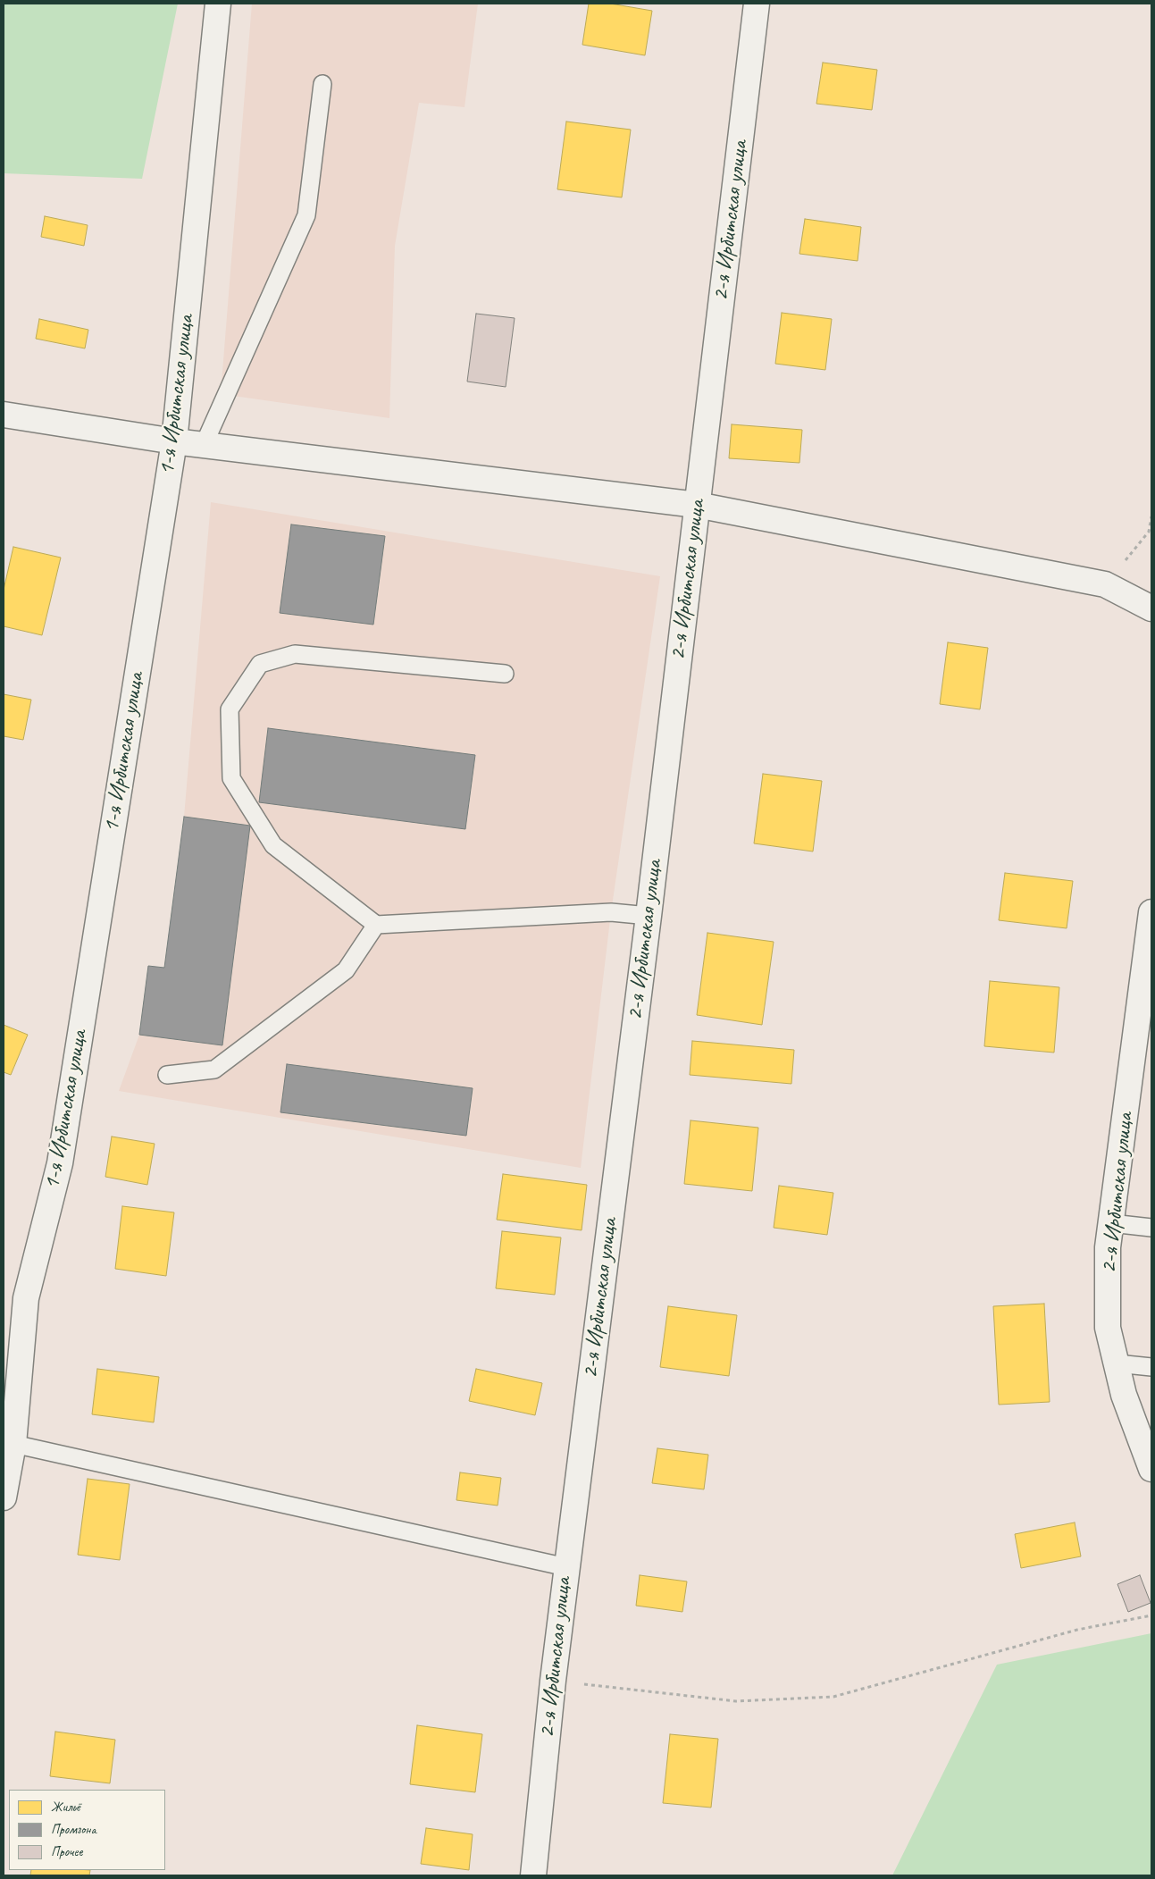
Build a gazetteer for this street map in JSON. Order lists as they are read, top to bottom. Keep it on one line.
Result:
{"streets":{"street":["2-я Ирбитская улица","1-я Ирбитская улица"]},"legend":["Жильё","Промзона","Прочее"]}
